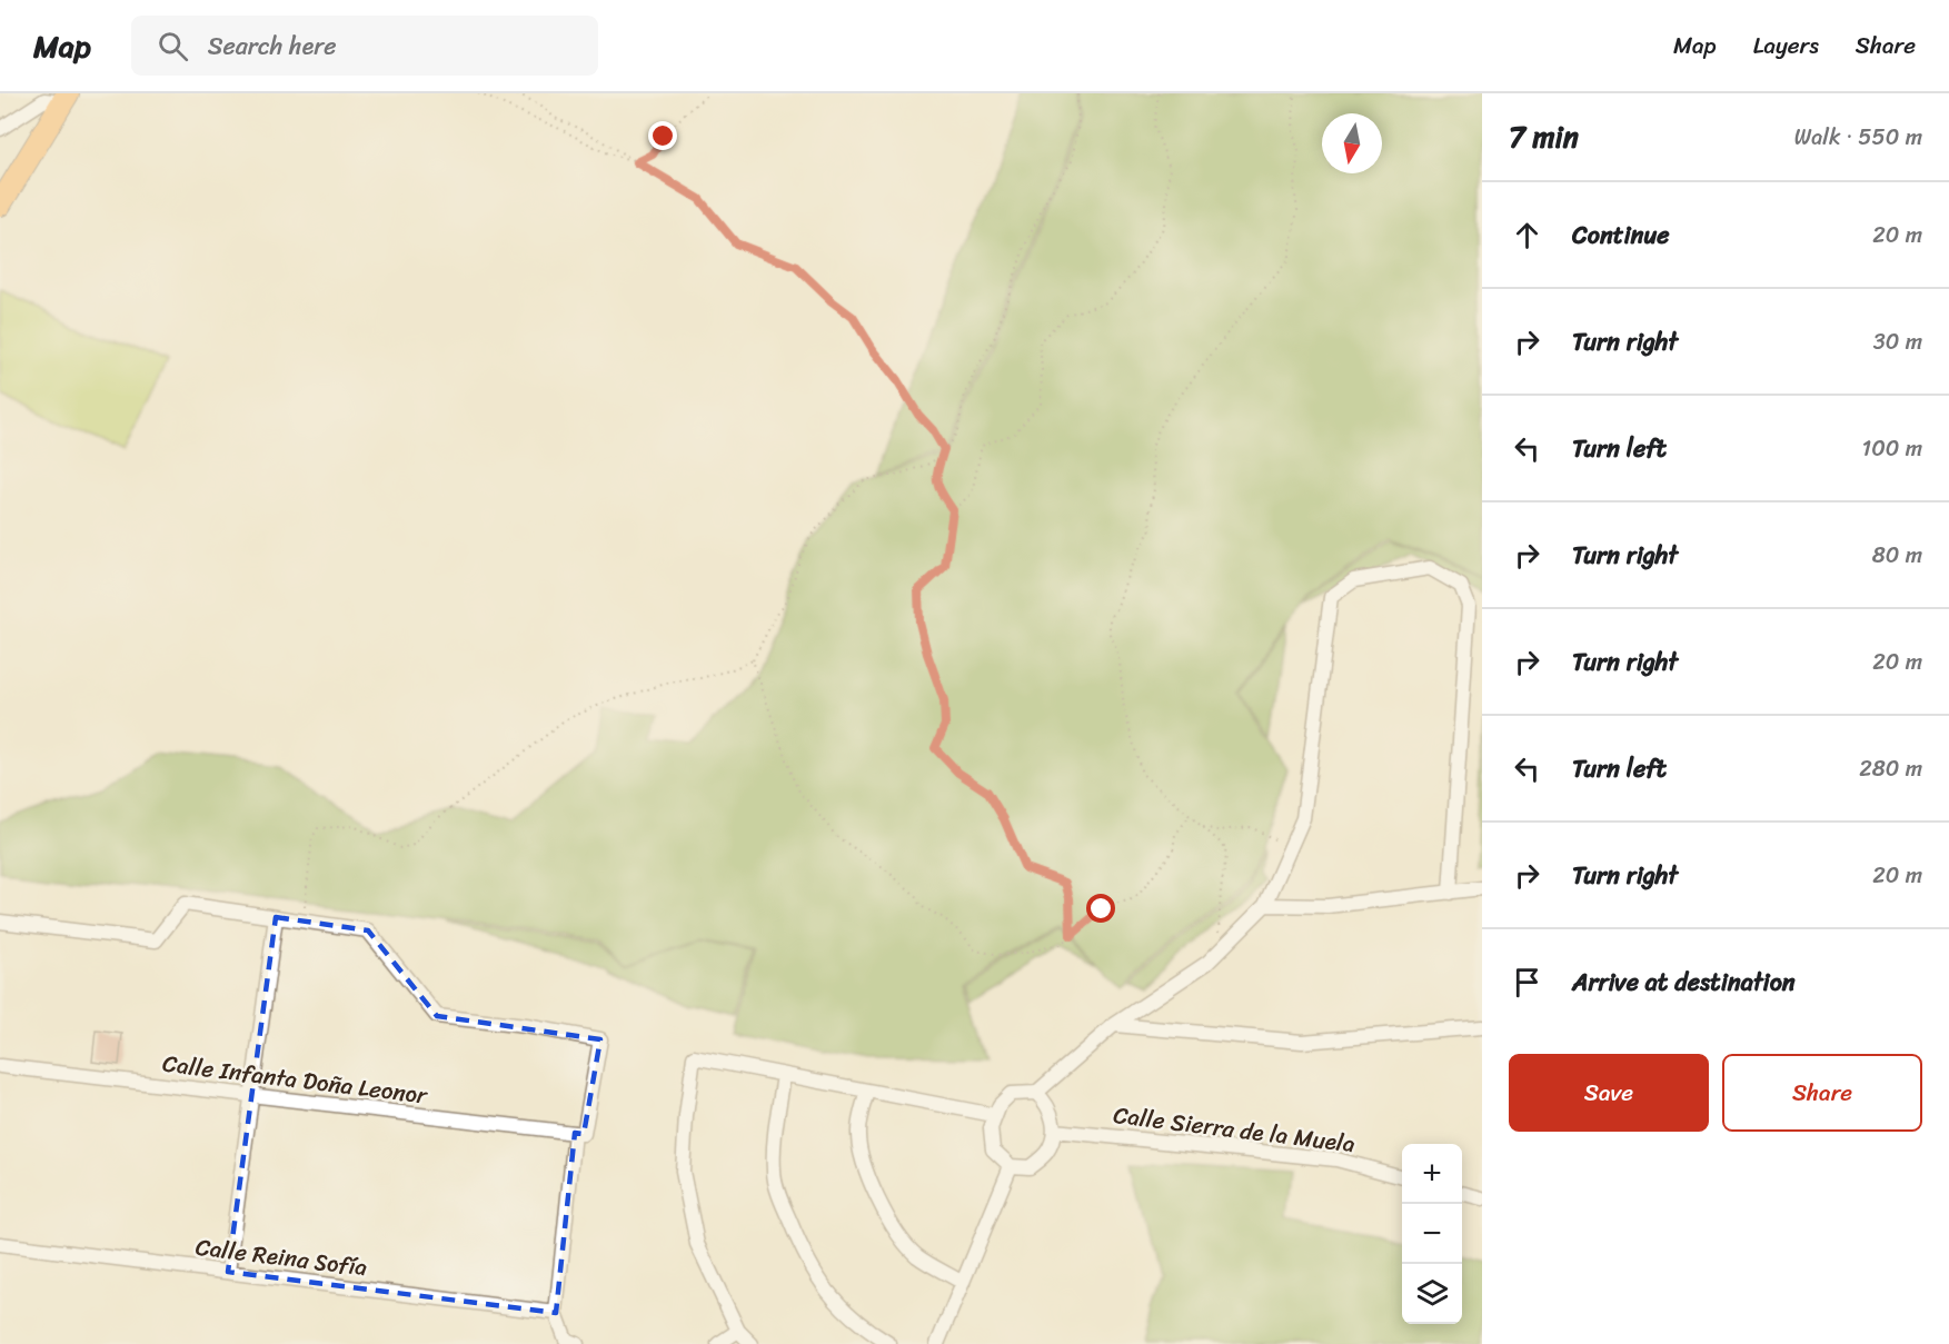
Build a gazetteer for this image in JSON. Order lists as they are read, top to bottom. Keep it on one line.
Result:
{"streets":{"street":["Calle Infanta Doña Leonor","Calle Sierra de la Muela","Calle Reina Sofía"]},"north":"bottom","page":{"header":"Map","search":"Search here","nav":["Map","Layers","Share"],"heading":["7 min","Walk · 550 m"],"list":[["Continue","20 m"],["Turn right","30 m"],["Turn left","100 m"],["Turn right","80 m"],["Turn right","20 m"],["Turn left","280 m"],["Turn right","20 m"],"Arrive at destination"],"buttons":["Save","Share"],"map_buttons":["+","−"]}}
